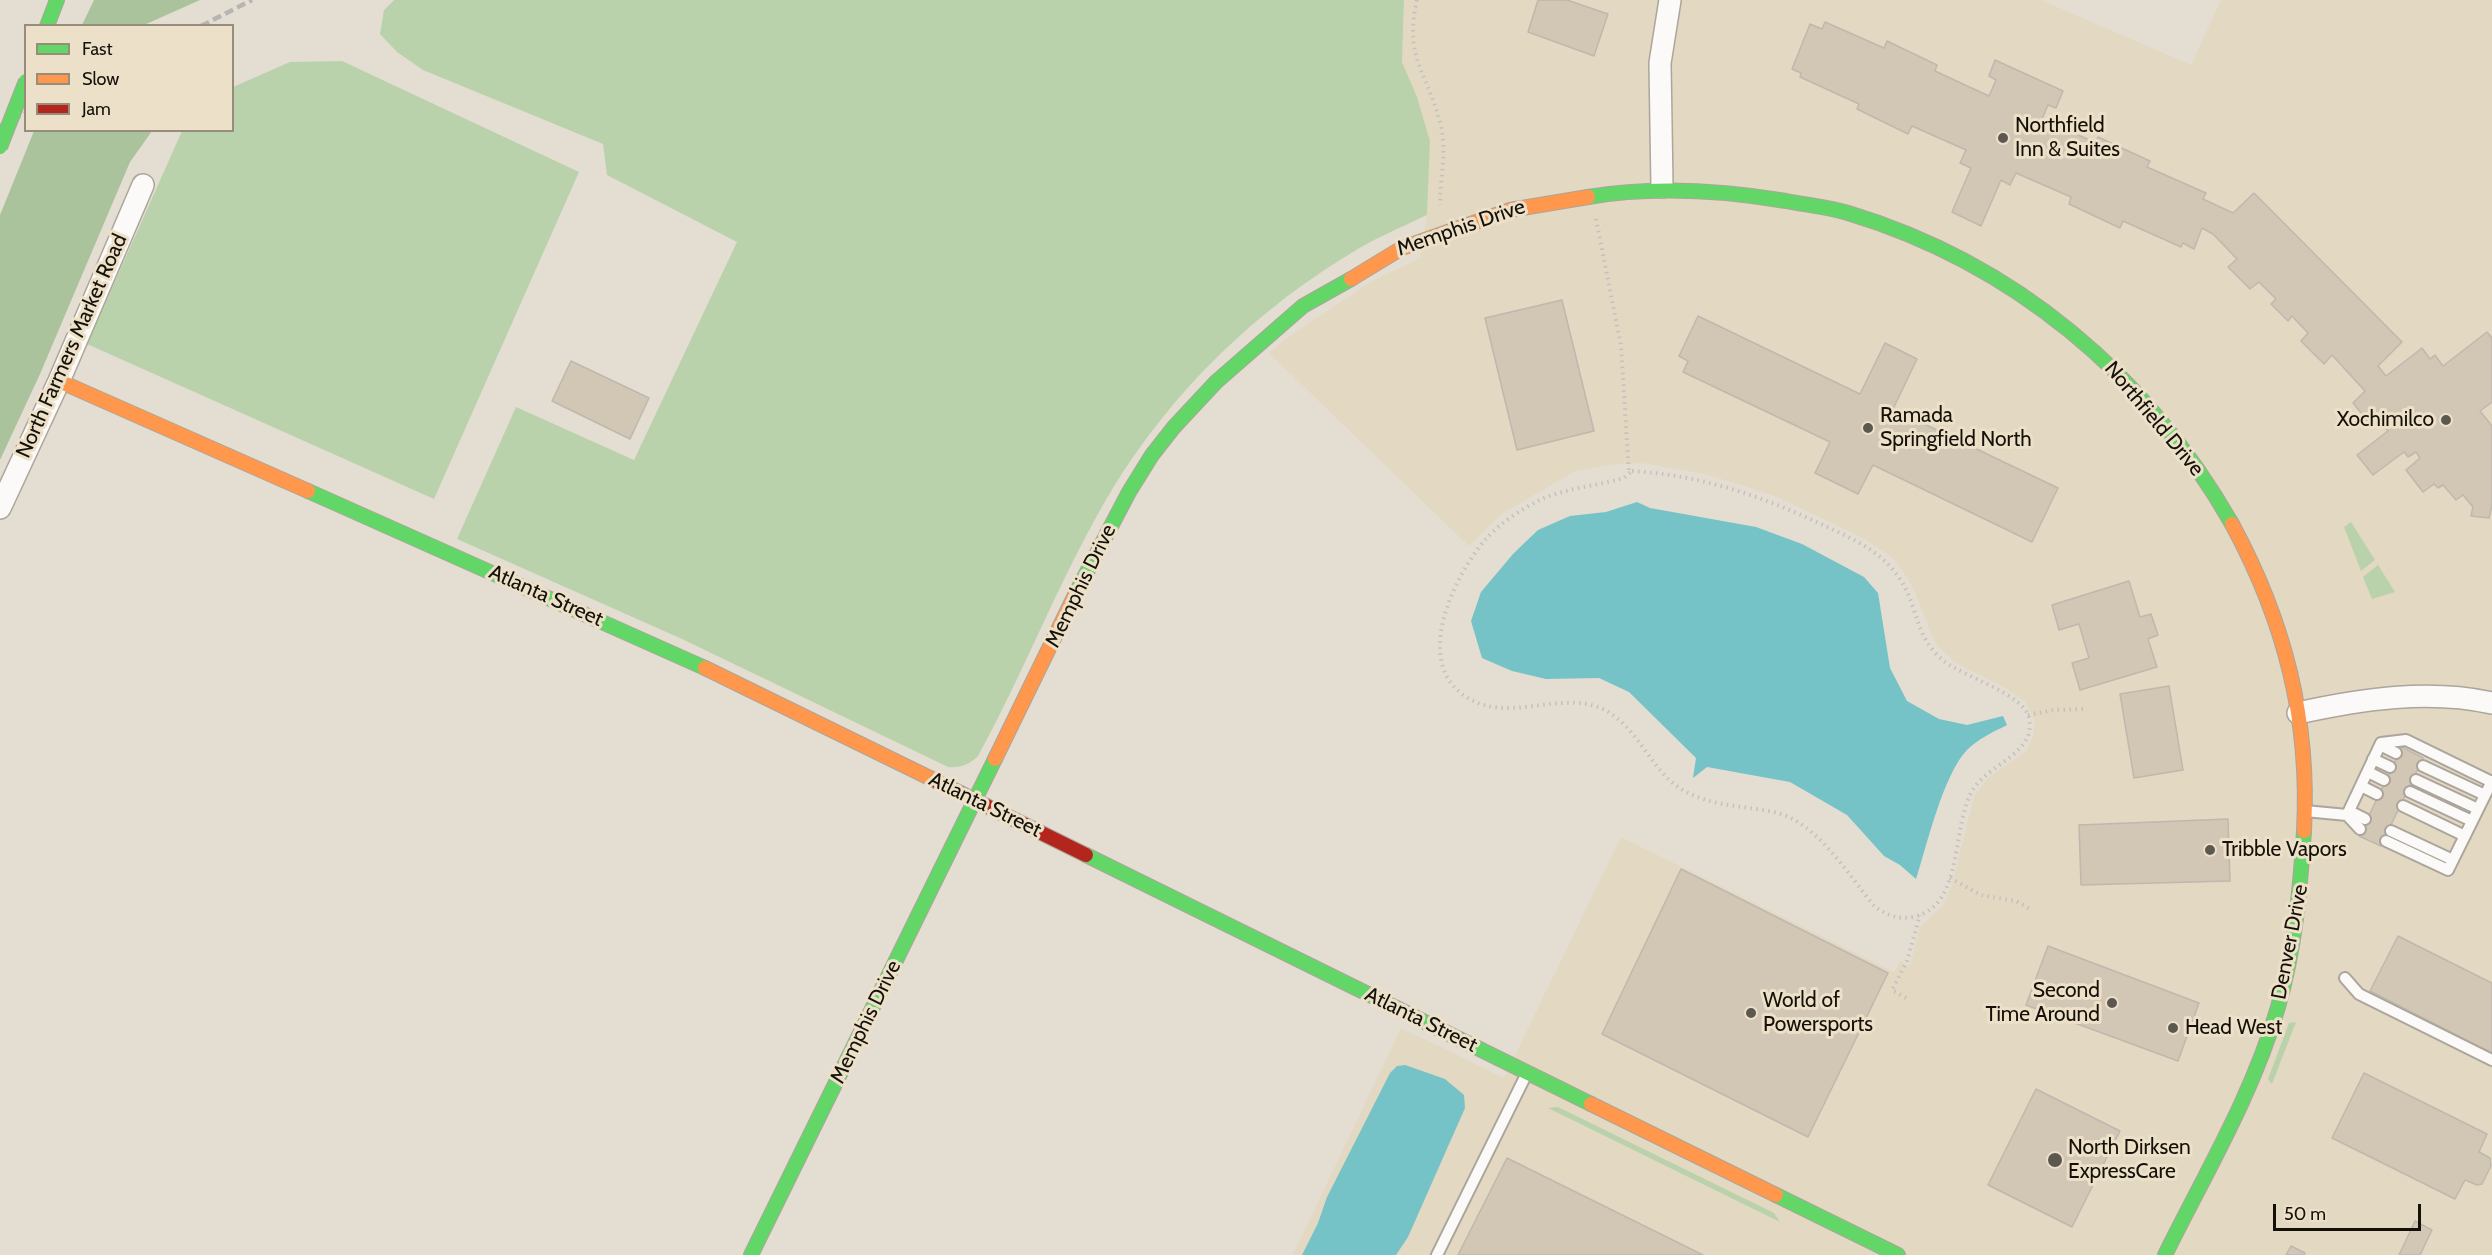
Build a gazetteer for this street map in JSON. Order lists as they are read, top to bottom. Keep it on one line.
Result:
{"streets":{"main road":["Memphis Drive","Northfield Drive","Atlanta Street","Denver Drive"],"street":["North Farmers Market Road"]},"crossings":[["Memphis Drive","Northfield Drive"],["Memphis Drive","Atlanta Street"],["North Farmers Market Road","Atlanta Street"],["Northfield Drive","Denver Drive"]],"places":["Northfield Inn & Suites","Xochimilco","Ramada Springfield North","Tribble Vapors","Second Time Around","World of Powersports","Head West","North Dirksen ExpressCare"],"legend":["Fast","Slow","Jam"],"scale_bar":"50 m"}
